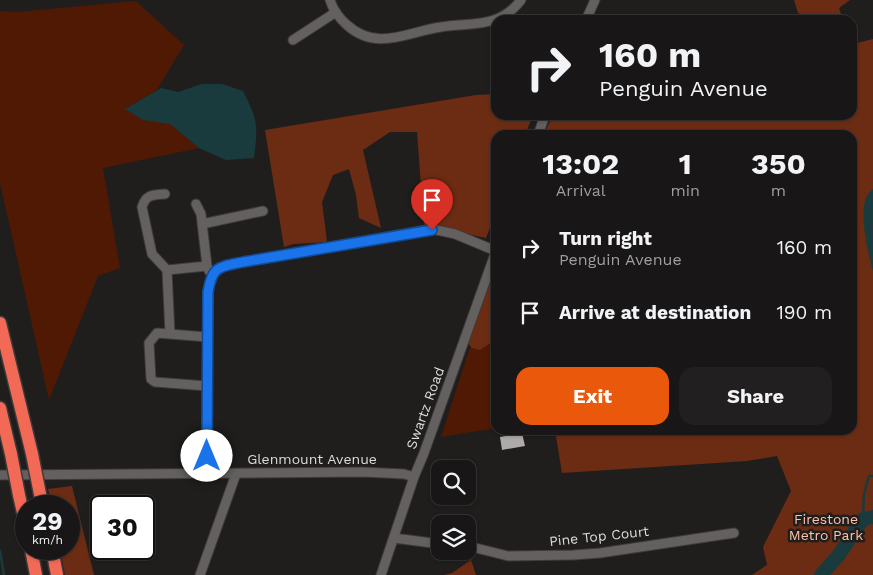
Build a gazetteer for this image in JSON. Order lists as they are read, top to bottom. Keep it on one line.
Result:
{"streets":{"street":["Swartz Road","Glenmount Avenue","Pine Top Court"]},"crossings":[["Swartz Road","Glenmount Avenue"]],"parks":["Firestone Metro Park"],"page":{"turn":["160 m","Penguin Avenue"],"eta":["13:02","Arrival","1","min","350","m"],"list":[{"name":"Turn right","note":"Penguin Avenue","value":"160 m"},{"name":"Arrive at destination","value":"190 m"}],"buttons":["Exit","Share"],"speed":"29 km/h","limit":"30"}}
